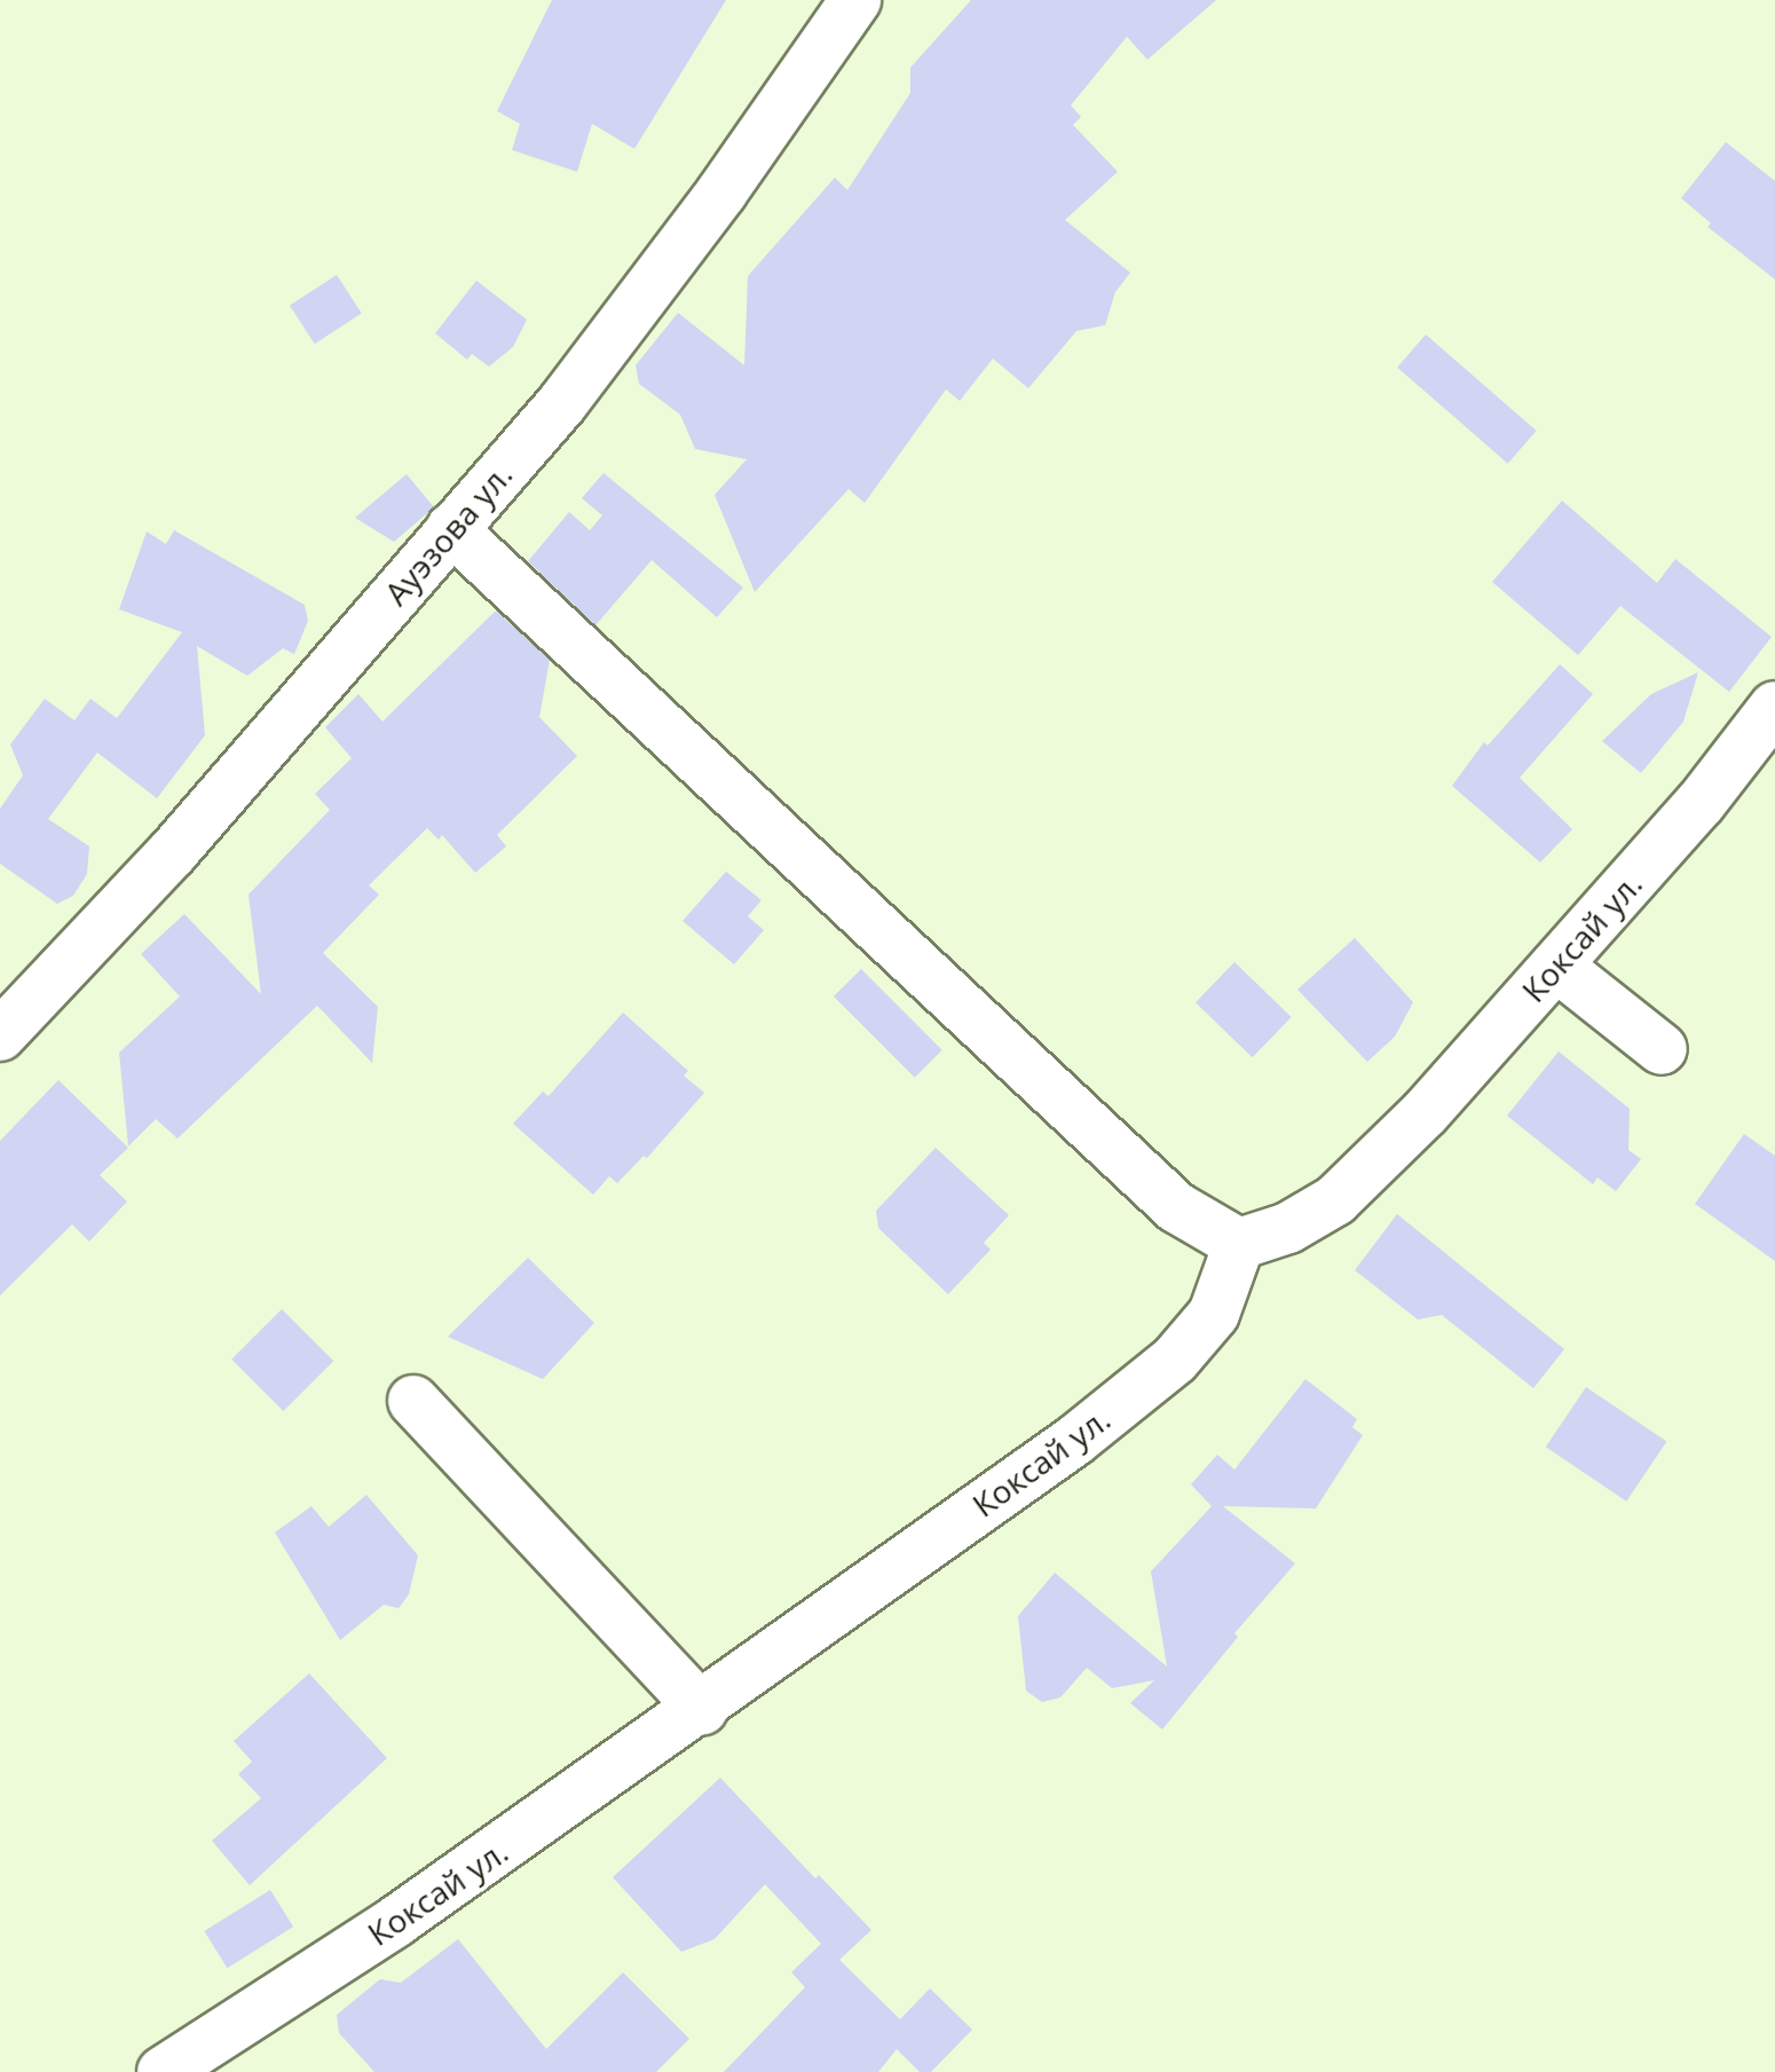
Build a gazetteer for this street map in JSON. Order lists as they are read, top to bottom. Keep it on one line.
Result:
{"streets":{"street":["Ауэзова ул.","Коксай ул."]}}
